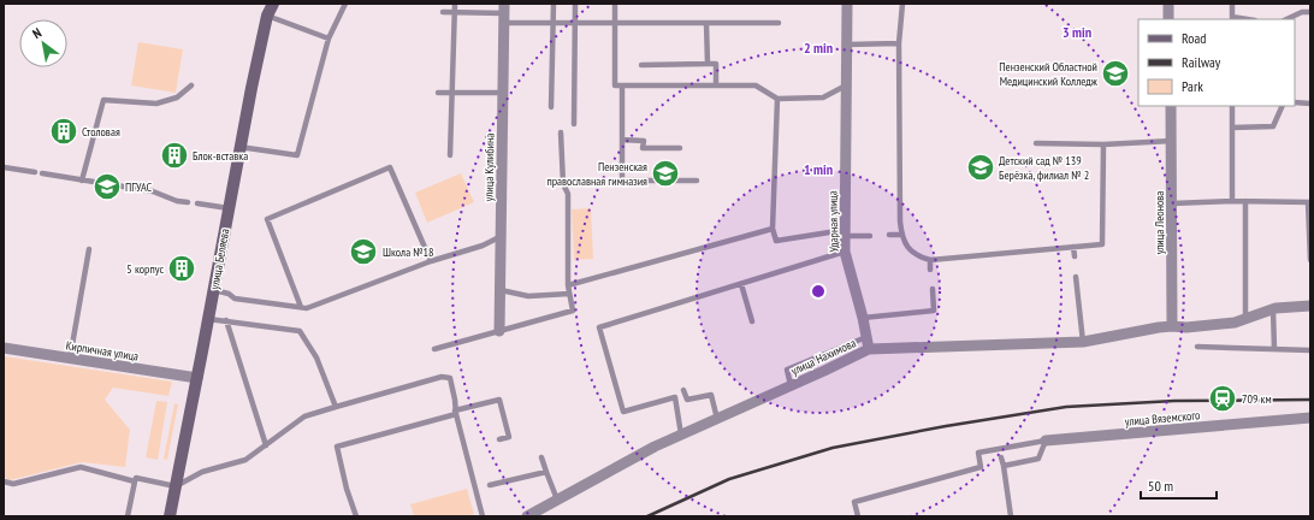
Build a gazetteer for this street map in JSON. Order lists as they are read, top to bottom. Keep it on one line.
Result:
{"streets":{"main road":["улица Беляева"],"street":["улица Кулибина","Ударная улица","улица Леонова","Кирпичная улица","улица Нахимова","улица Вяземского"]},"crossings":[["Ударная улица","улица Нахимова"],["улица Леонова","улица Нахимова"],["улица Беляева","Кирпичная улица"]],"places":{"school or university":["Пензенский Областной Медицинский Колледж","Детский сад № 139 Берёзка, филиал № 2","Пензенская православная гимназия","ПГУАС","Школа №18"],"building":["Столовая","Блок-вставка","5 корпус"],"station":["709 км"]},"legend":["Road","Railway","Park"],"scale_bar":"50 m","north":"top left","rings":["3 min","2 min","1 min"]}
